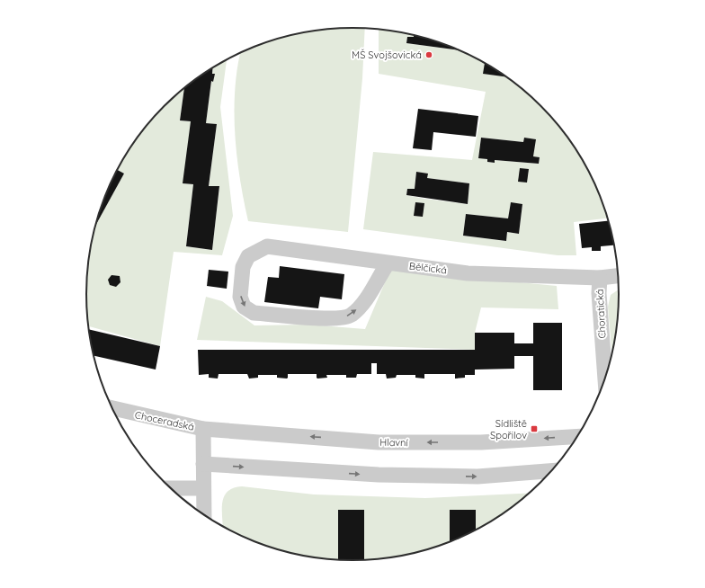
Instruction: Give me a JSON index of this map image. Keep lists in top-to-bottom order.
{
  "streets": {
    "street": [
      "Bělčická",
      "Choratická",
      "Choceradská",
      "Hlavní"
    ]
  },
  "crossings": [
    ["Bělčická", "Choratická"],
    ["Choceradská", "Hlavní"]
  ],
  "places": {
    "other": ["MŠ Svojšovická"],
    "transit": ["Sídliště Spořilov"]
  }
}
